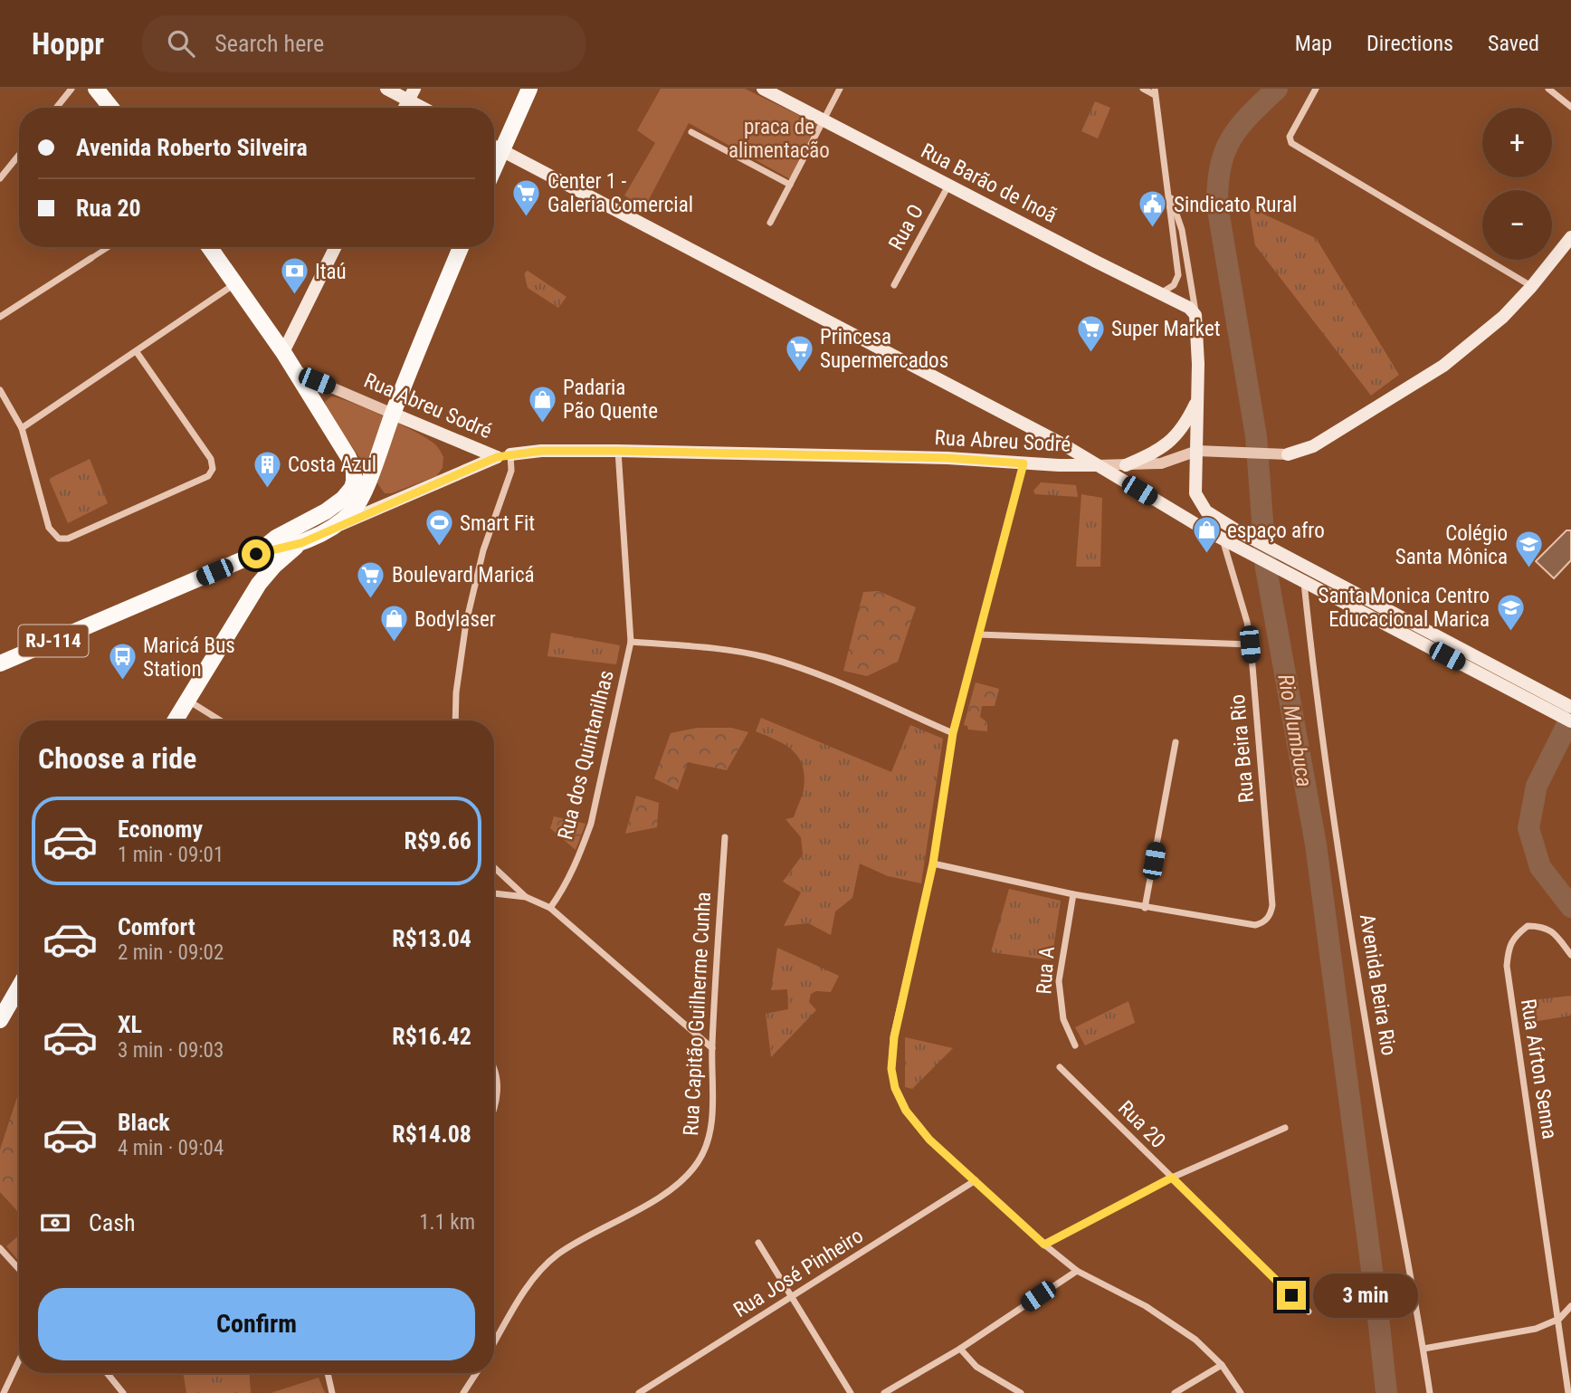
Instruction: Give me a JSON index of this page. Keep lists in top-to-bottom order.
{
  "streets": {
    "main road": ["Rua Barão de Inoã", "Rua Abreu Sodré", "RJ-114"],
    "street": [
      "Rua O",
      "Rua Beira Rio",
      "Rua dos Quintanilhas",
      "Rua A",
      "Avenida Beira Rio",
      "Rua Capitão Guilherme Cunha",
      "Rua Aírton Senna",
      "Rua 20",
      "Rua José Pinheiro"
    ]
  },
  "crossings": [
    ["Rua Barão de Inoã", "Rua O"],
    ["Rua Abreu Sodré", "RJ-114"],
    ["Rua Abreu Sodré", "Rua dos Quintanilhas"]
  ],
  "water": ["Rio Mumbuca"],
  "parks": ["praca de alimentacão"],
  "places": {
    "supermarket": [
      "Center 1 - Galeria Comercial",
      "Super Market",
      "Princesa Supermercados",
      "Boulevard Maricá"
    ],
    "public building": ["Sindicato Rural"],
    "bank": ["Itaú"],
    "shop": ["Padaria Pão Quente", "espaço afro", "Bodylaser"],
    "building": ["Costa Azul"],
    "sports": ["Smart Fit"],
    "school or university": ["Colégio Santa Mônica", "Santa Monica Centro Educacional Marica"],
    "bus stop": ["Maricá Bus Station"]
  },
  "page": {
    "header": "Hoppr",
    "search": "Search here",
    "nav": ["Map", "Directions", "Saved"],
    "map_buttons": ["+", "−"],
    "banner": ["Avenida Roberto Silveira", "Rua 20"],
    "heading": "Choose a ride",
    "list": [
      {
        "name": "Economy",
        "note": "1 min · 09:01",
        "value": "R$9.66"
      },
      {
        "name": "Comfort",
        "note": "2 min · 09:02",
        "value": "R$13.04"
      },
      {
        "name": "XL",
        "note": "3 min · 09:03",
        "value": "R$16.42"
      },
      {
        "name": "Black",
        "note": "4 min · 09:04",
        "value": "R$14.08"
      }
    ],
    "pay": ["Cash", "1.1 km"],
    "bubble": "3 min",
    "buttons": "Confirm"
  }
}
